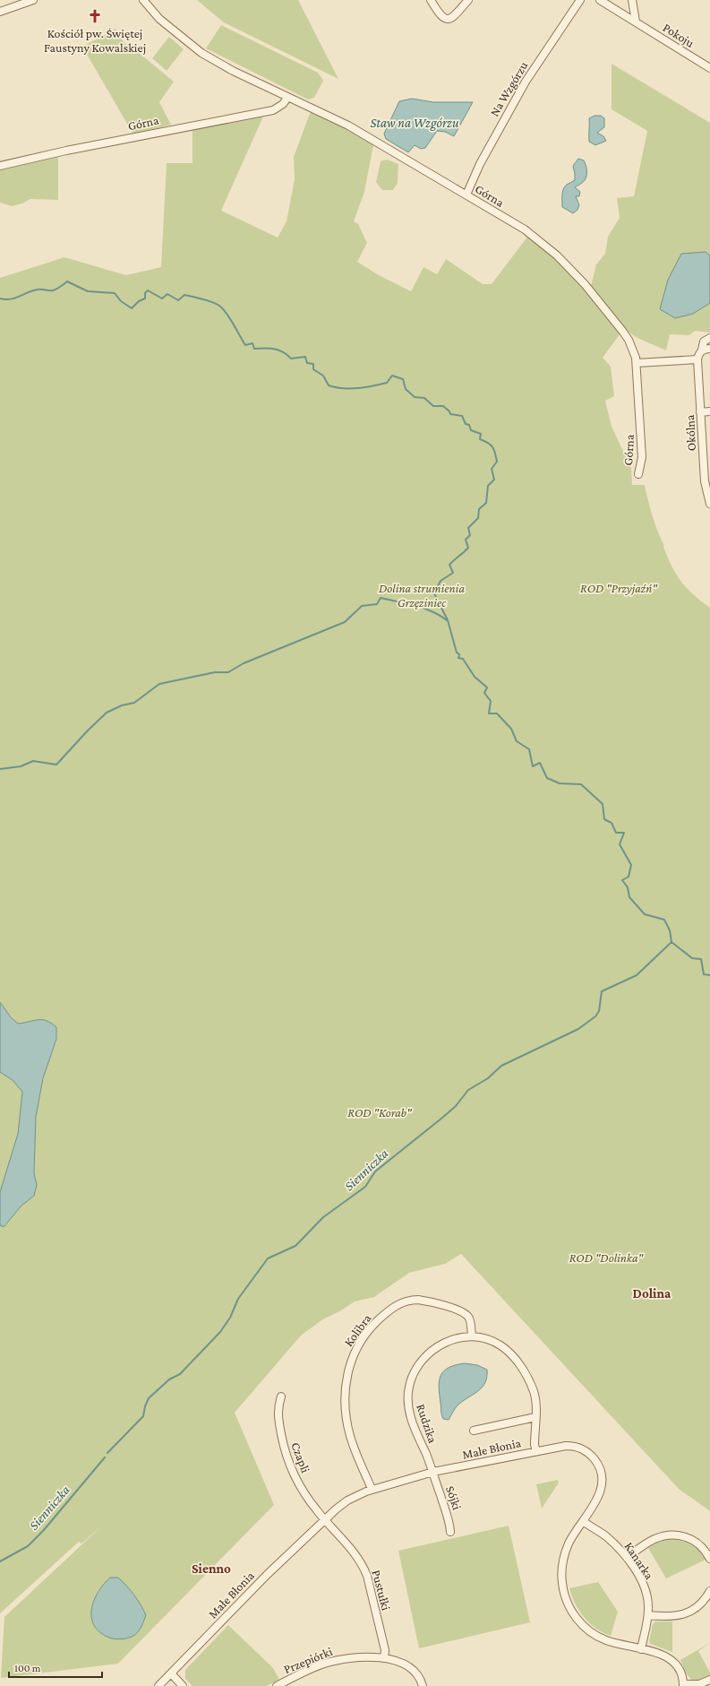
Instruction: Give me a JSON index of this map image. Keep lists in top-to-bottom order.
{
  "streets": {
    "street": [
      "Pokoju",
      "Na Wzgórzu",
      "Górna",
      "Okólna",
      "Kolibra",
      "Rudzika",
      "Małe Błonia",
      "Czapli",
      "Sójki",
      "Kanarka",
      "Pustułki",
      "Przepiórki"
    ]
  },
  "crossings": [
    ["Na Wzgórzu", "Górna"],
    ["Kolibra", "Rudzika"],
    ["Kolibra", "Małe Błonia"],
    ["Rudzika", "Małe Błonia"],
    ["Rudzika", "Sójki"],
    ["Małe Błonia", "Czapli"],
    ["Małe Błonia", "Sójki"],
    ["Małe Błonia", "Kanarka"],
    ["Małe Błonia", "Pustułki"],
    ["Czapli", "Pustułki"],
    ["Pustułki", "Przepiórki"]
  ],
  "districts": ["Dolina", "Sienno"],
  "water": ["Staw na Wzgórzu", "Sienniczka"],
  "parks": [
    "Dolina strumienia Grzęziniec",
    "ROD \"Przyjaźń\"",
    "ROD \"Korab\"",
    "ROD \"Dolinka\""
  ],
  "places": {
    "church": ["Kościół pw. Świętej Faustyny Kowalskiej"]
  },
  "scale_bar": "100 m"
}
